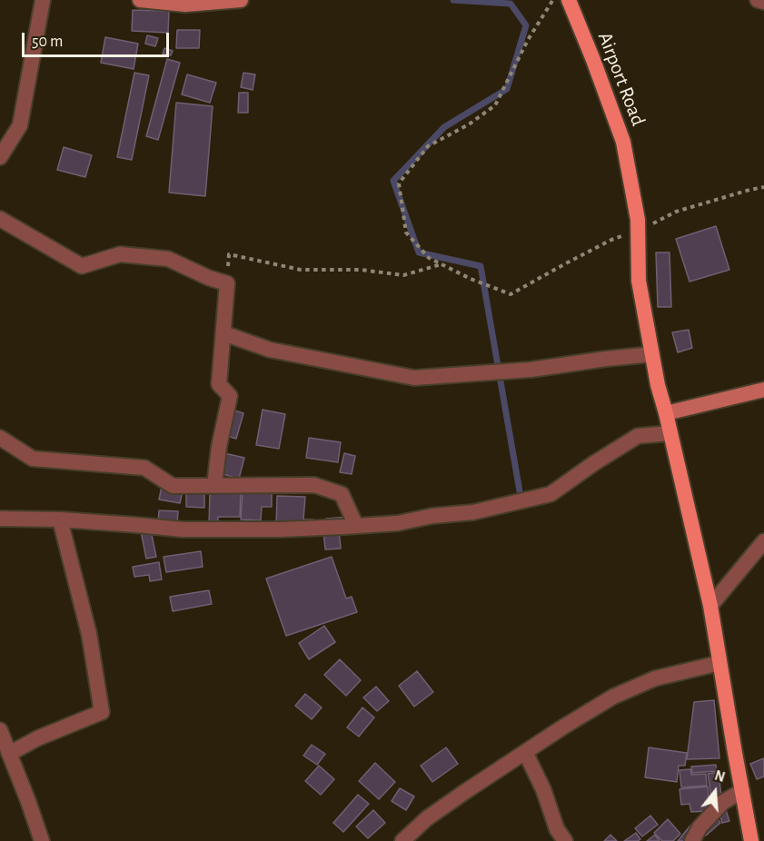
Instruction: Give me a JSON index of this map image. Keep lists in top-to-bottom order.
{
  "streets": {
    "main road": ["Airport Road"]
  },
  "scale_bar": "50 m",
  "north": "top"
}
